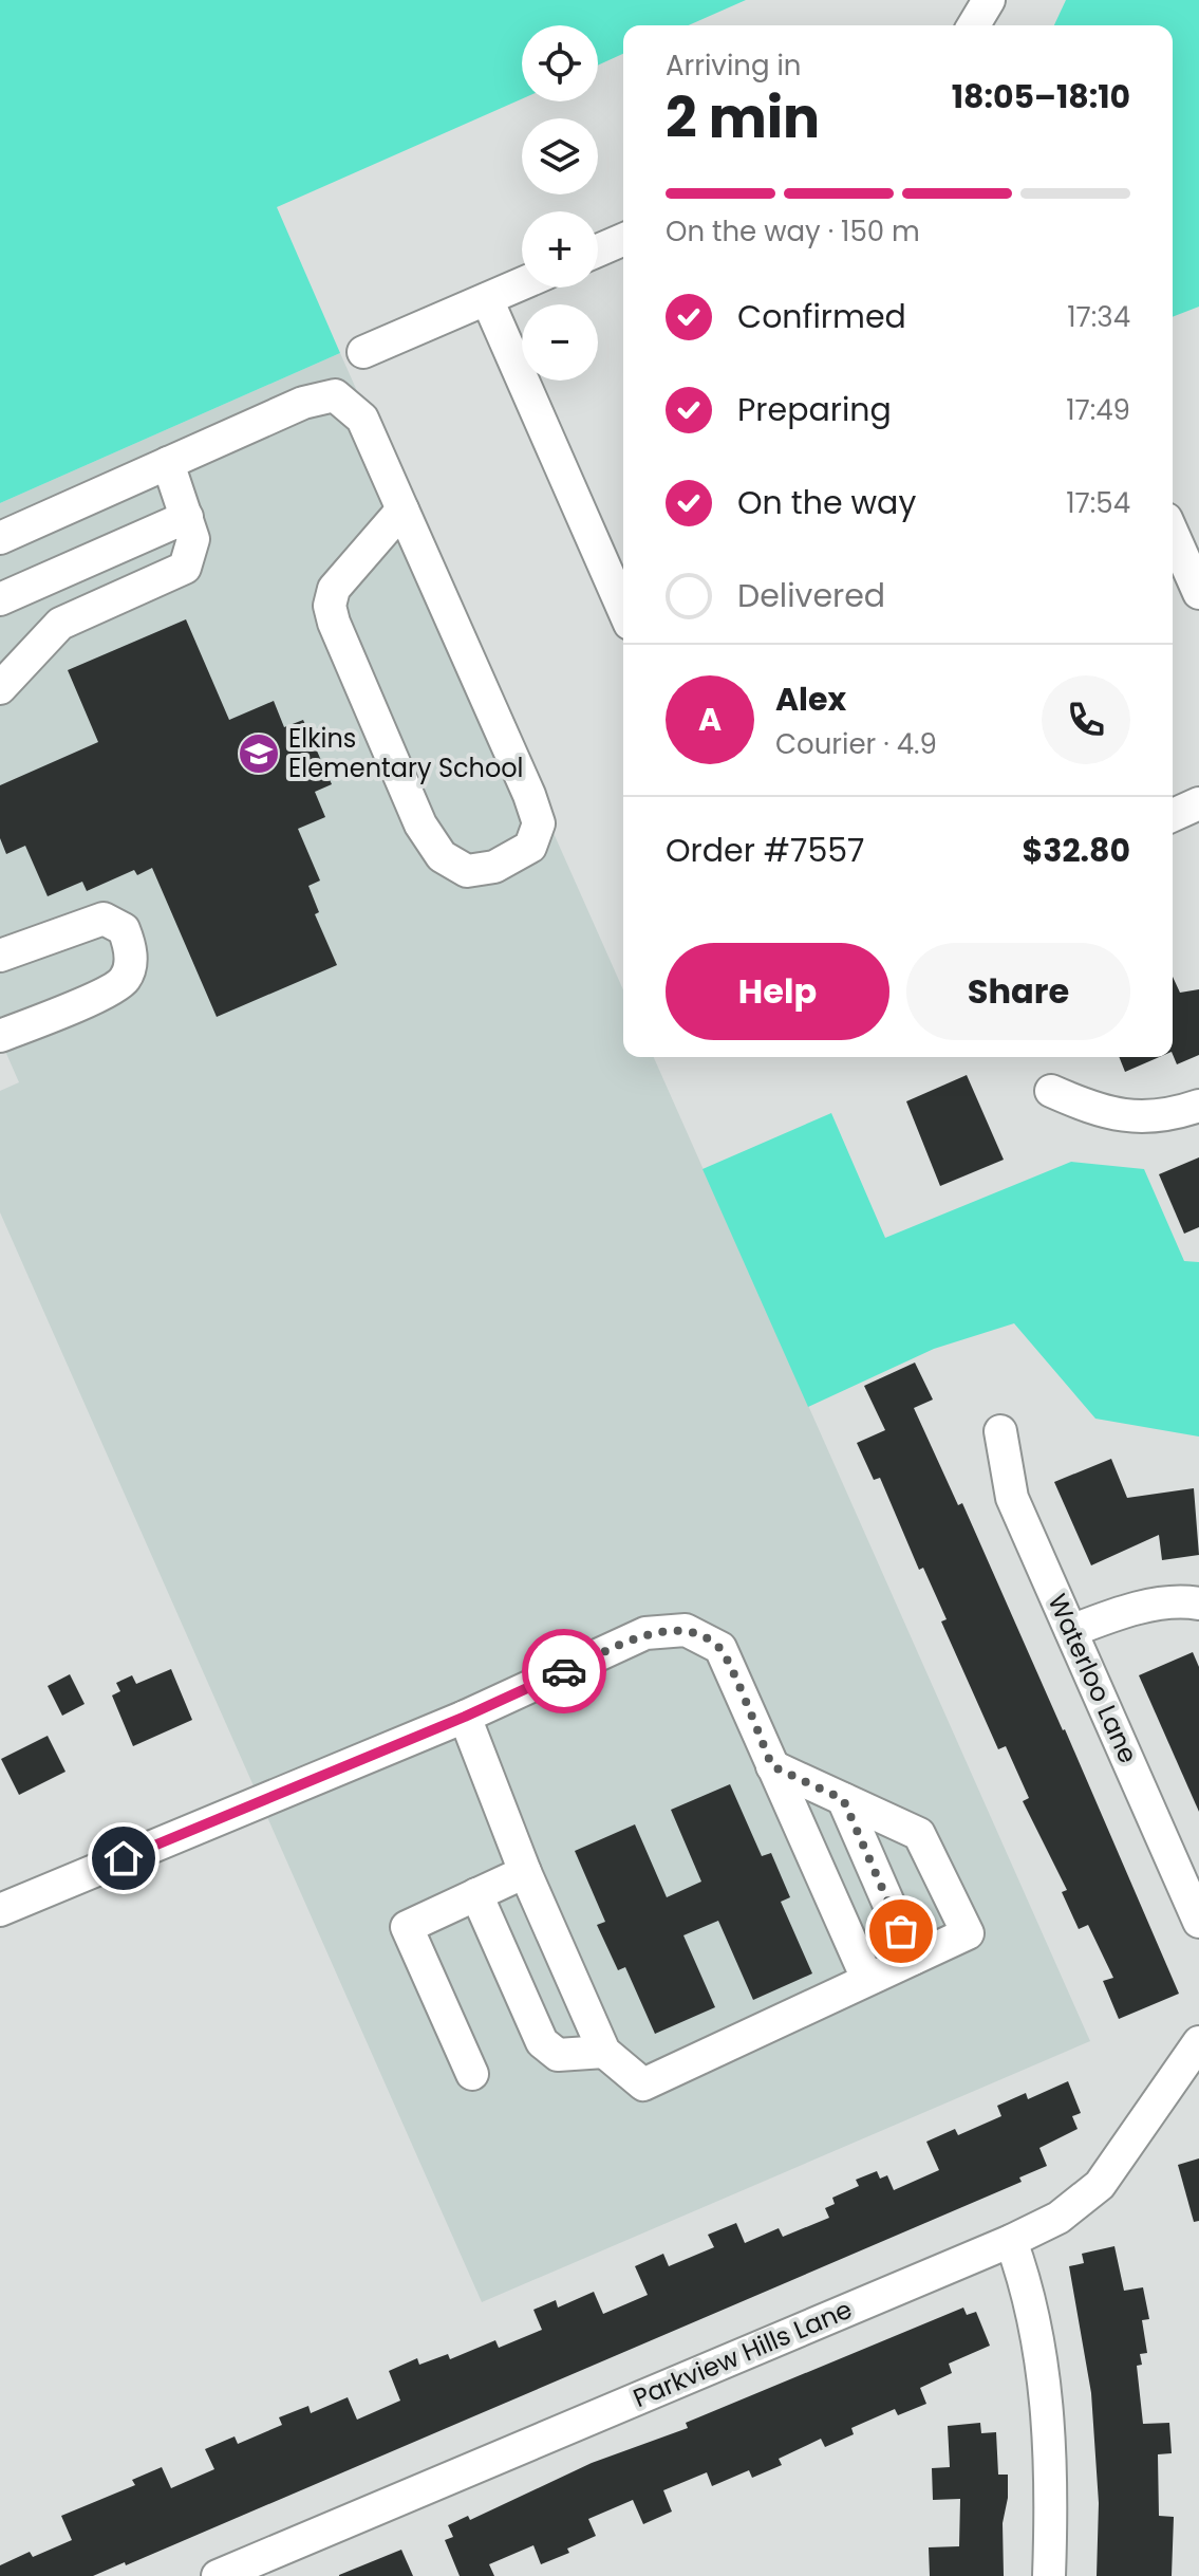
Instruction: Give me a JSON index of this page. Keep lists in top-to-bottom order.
{
  "streets": {
    "street": ["Waterloo Lane", "Parkview Hills Lane"]
  },
  "places": {
    "school or university": ["Elkins Elementary School"]
  },
  "page": {
    "map_buttons": ["+", "−"],
    "heading": ["2 min", "Arriving in", "18:05–18:10"],
    "panel": [
      "Alex",
      "Courier · 4.9",
      "Order #7557",
      "$32.80"
    ],
    "bar": "On the way · 150 m",
    "list": [
      ["Confirmed", "17:34"],
      ["Preparing", "17:49"],
      ["On the way", "17:54"],
      "Delivered"
    ],
    "round": "A",
    "buttons": ["Help", "Share"]
  }
}
